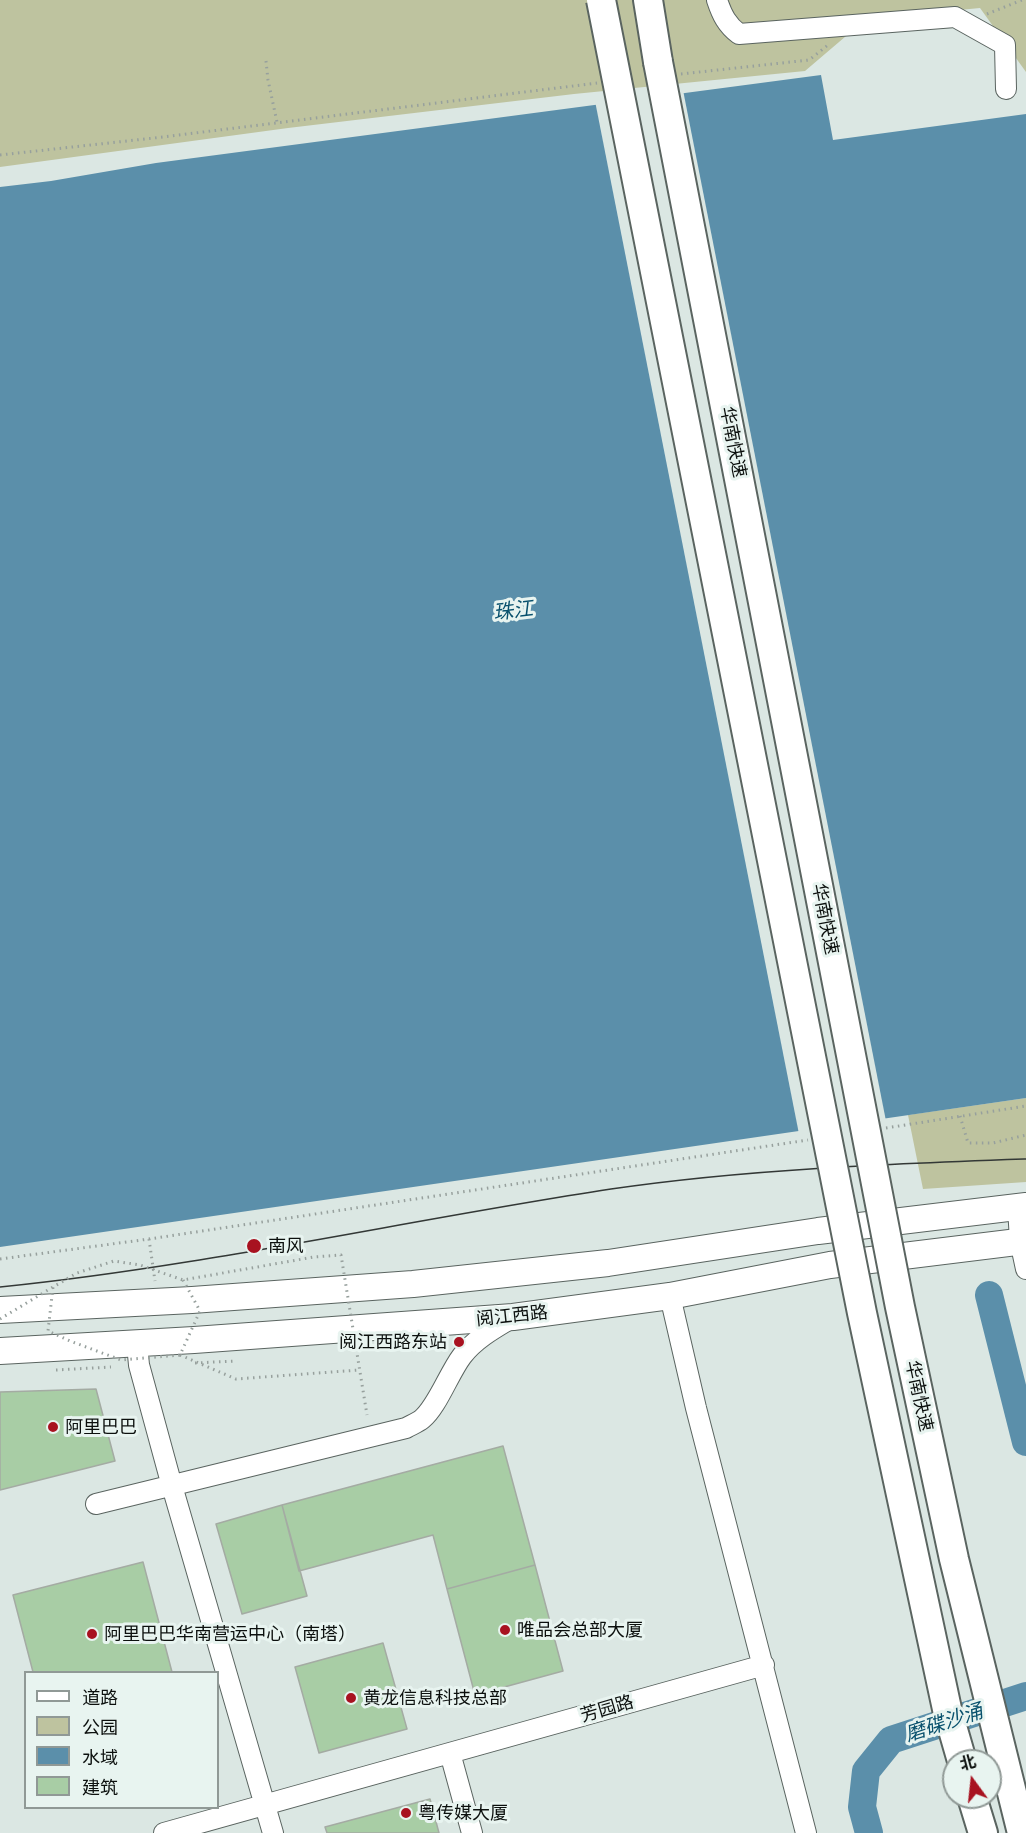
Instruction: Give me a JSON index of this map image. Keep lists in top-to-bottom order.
{
  "streets": {
    "highway": ["华南快速"],
    "main road": ["阅江西路"],
    "street": ["芳园路"]
  },
  "water": ["珠江", "磨碟沙涌"],
  "places": [
    "南风",
    "阅江西路东站",
    "阿里巴巴",
    "唯品会总部大厦",
    "阿里巴巴华南营运中心（南塔）",
    "黄龙信息科技总部",
    "粤传媒大厦"
  ],
  "legend": [
    "道路",
    "公园",
    "水域",
    "建筑"
  ],
  "north": "top"
}
